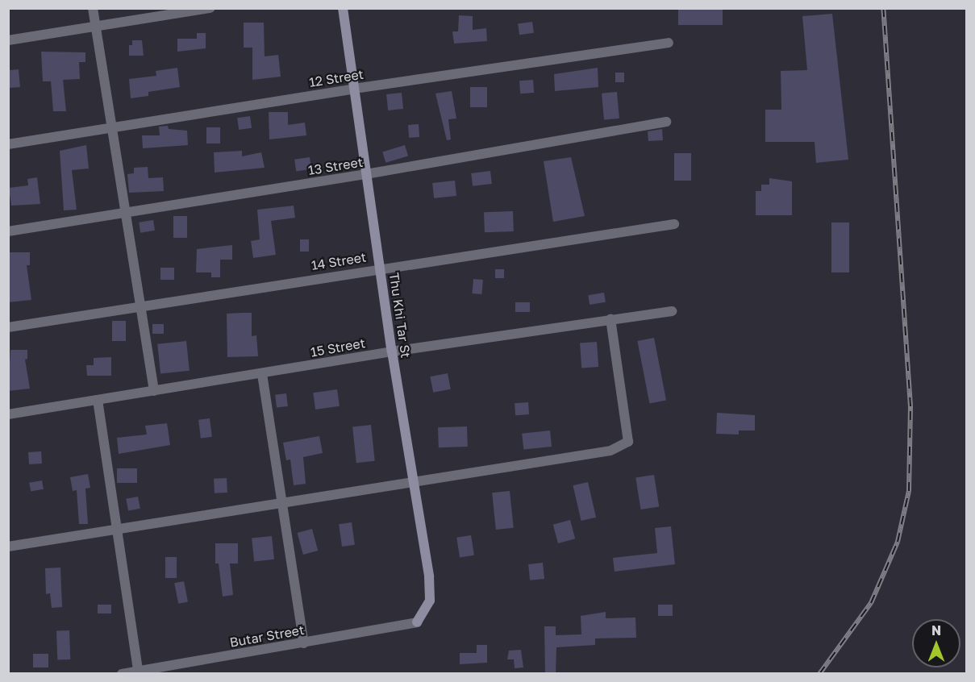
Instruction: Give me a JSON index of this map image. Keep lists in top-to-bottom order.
{
  "streets": {
    "street": [
      "12 Street",
      "13 Street",
      "14 Street",
      "Thu Khi Tar St",
      "15 Street",
      "Butar Street"
    ]
  },
  "crossings": [
    ["12 Street", "Thu Khi Tar St"],
    ["13 Street", "Thu Khi Tar St"],
    ["14 Street", "Thu Khi Tar St"],
    ["Thu Khi Tar St", "15 Street"],
    ["Thu Khi Tar St", "Butar Street"]
  ],
  "north": "top"
}
